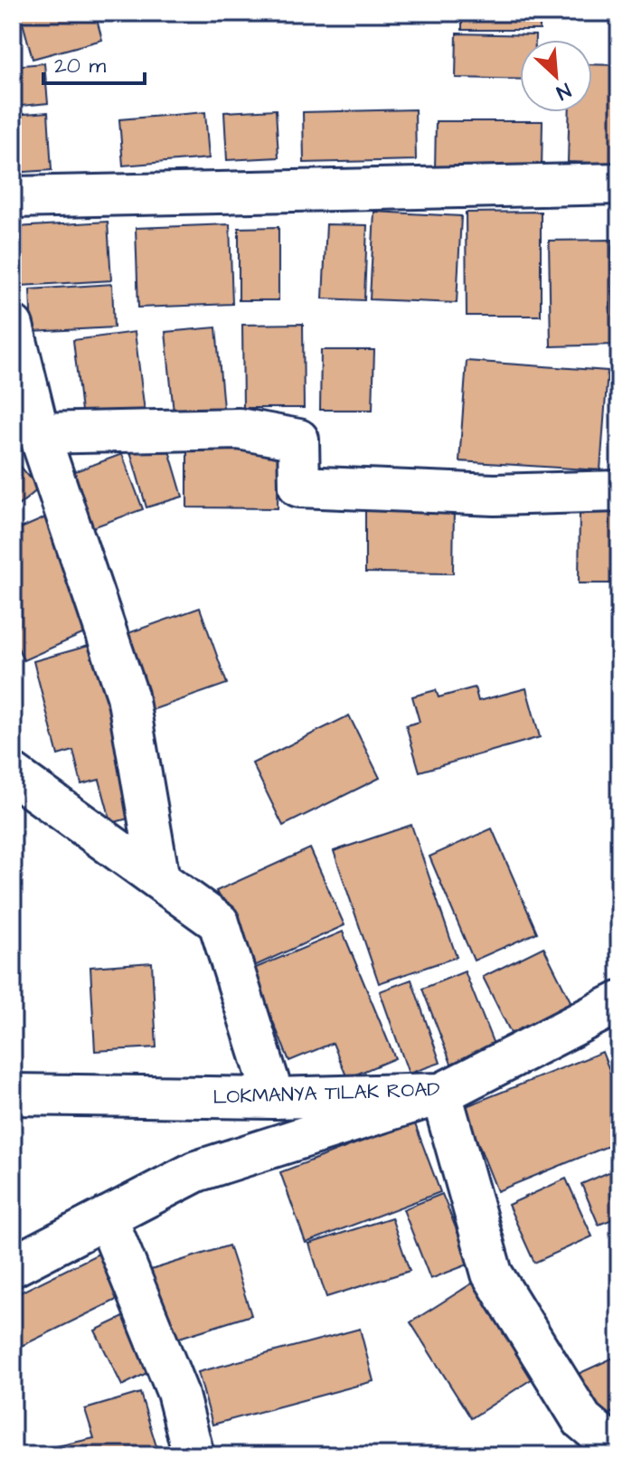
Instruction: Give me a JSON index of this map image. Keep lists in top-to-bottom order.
{
  "streets": {
    "street": ["LOKMANYA TILAK ROAD"]
  },
  "scale_bar": "20 m",
  "north": "bottom right"
}
